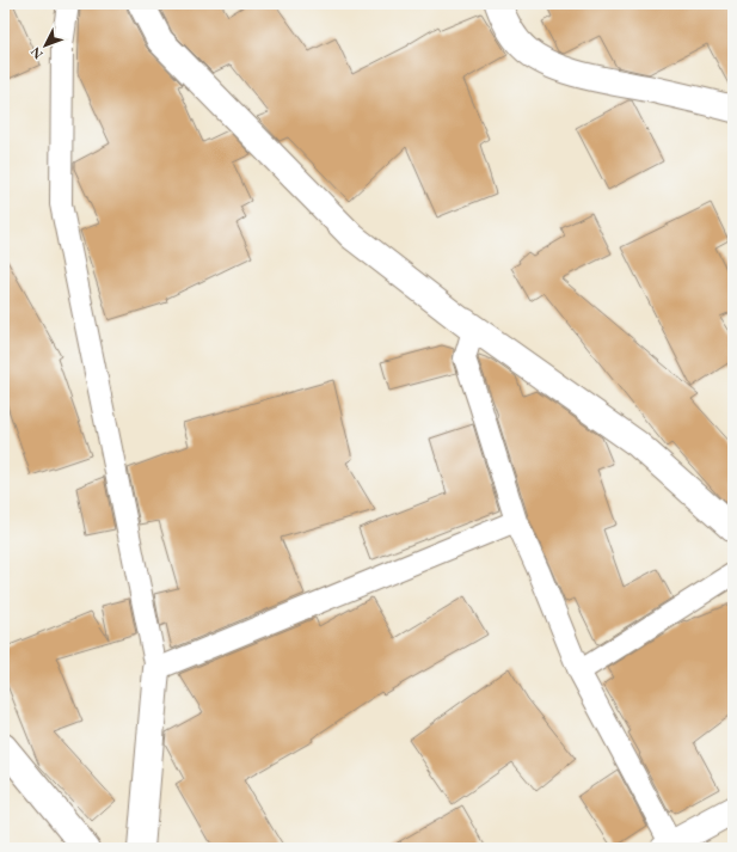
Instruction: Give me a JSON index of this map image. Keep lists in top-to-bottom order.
{
  "north": "bottom left"
}
